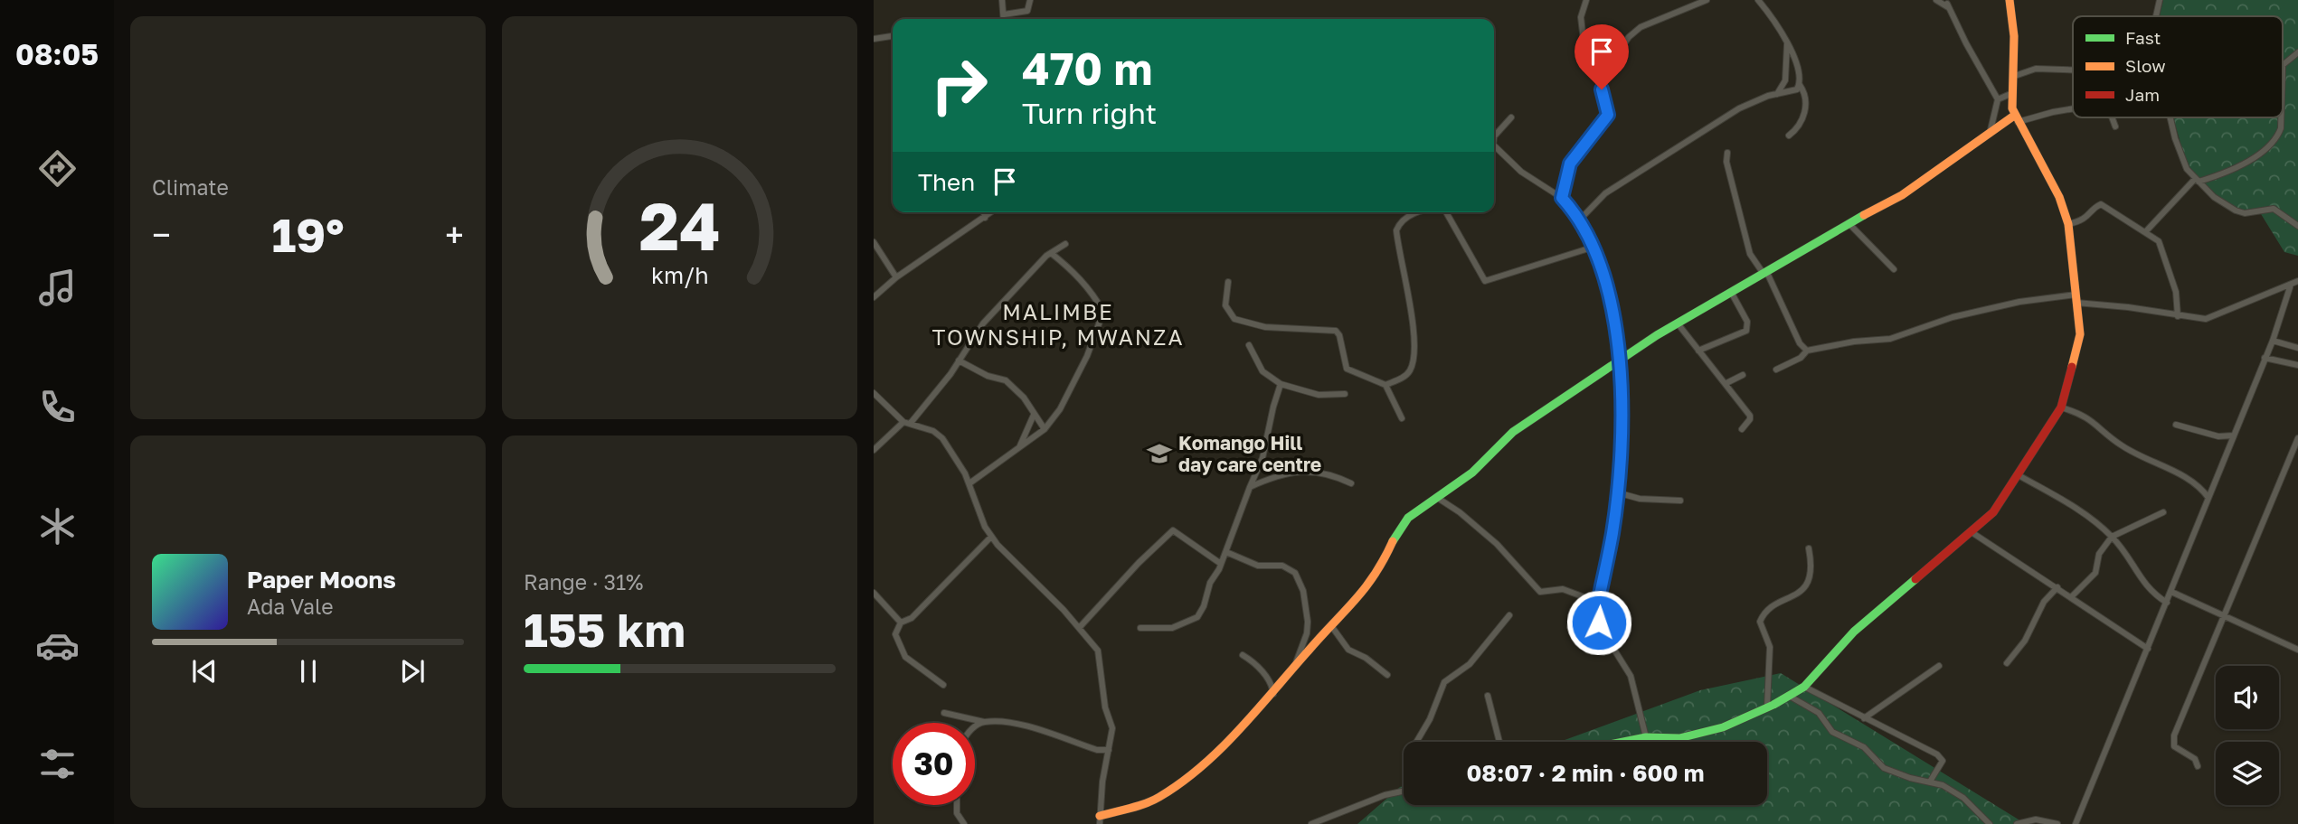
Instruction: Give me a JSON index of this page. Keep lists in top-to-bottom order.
{
  "districts": ["MALIMBE TOWNSHIP, MWANZA"],
  "places": {
    "school or university": ["Komango Hill day care centre"]
  },
  "legend": ["Fast", "Slow", "Jam"],
  "page": {
    "tabs": "08:05",
    "tile": [
      "Climate",
      ["Range · 31%", "155 km"]
    ],
    "turn": ["470 m", "Turn right"],
    "then": "Then",
    "heat": ["−", "19°", "+"],
    "song": ["Paper Moons", "Ada Vale"],
    "limit": "30",
    "trip": "08:07 · 2 min · 600 m",
    "gauge": ["24", "km/h"]
  }
}
